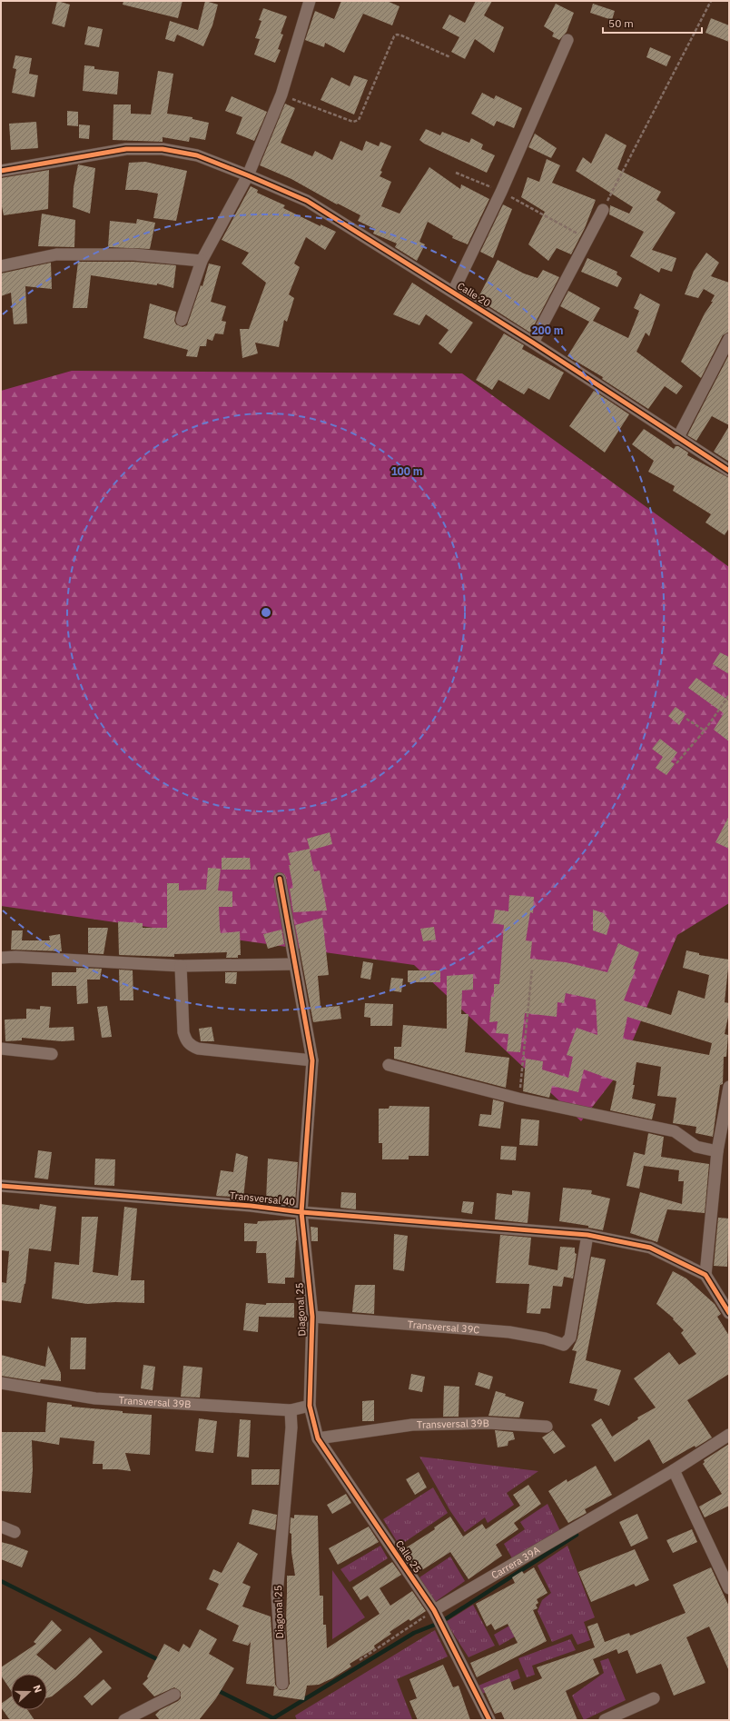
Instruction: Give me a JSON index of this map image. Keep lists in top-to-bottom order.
{
  "streets": {
    "street": [
      "Calle 20",
      "Transversal 40",
      "Diagonal 25",
      "Transversal 39C",
      "Transversal 39B",
      "Calle 25",
      "Carrera 39A"
    ]
  },
  "crossings": [
    ["Transversal 40", "Diagonal 25"],
    ["Transversal 40", "Transversal 39C"],
    ["Diagonal 25", "Transversal 39C"],
    ["Diagonal 25", "Transversal 39B"],
    ["Diagonal 25", "Calle 25"],
    ["Transversal 39B", "Calle 25"],
    ["Calle 25", "Carrera 39A"]
  ],
  "scale_bar": "50 m",
  "north": "right",
  "rings": ["200 m", "100 m"]
}
